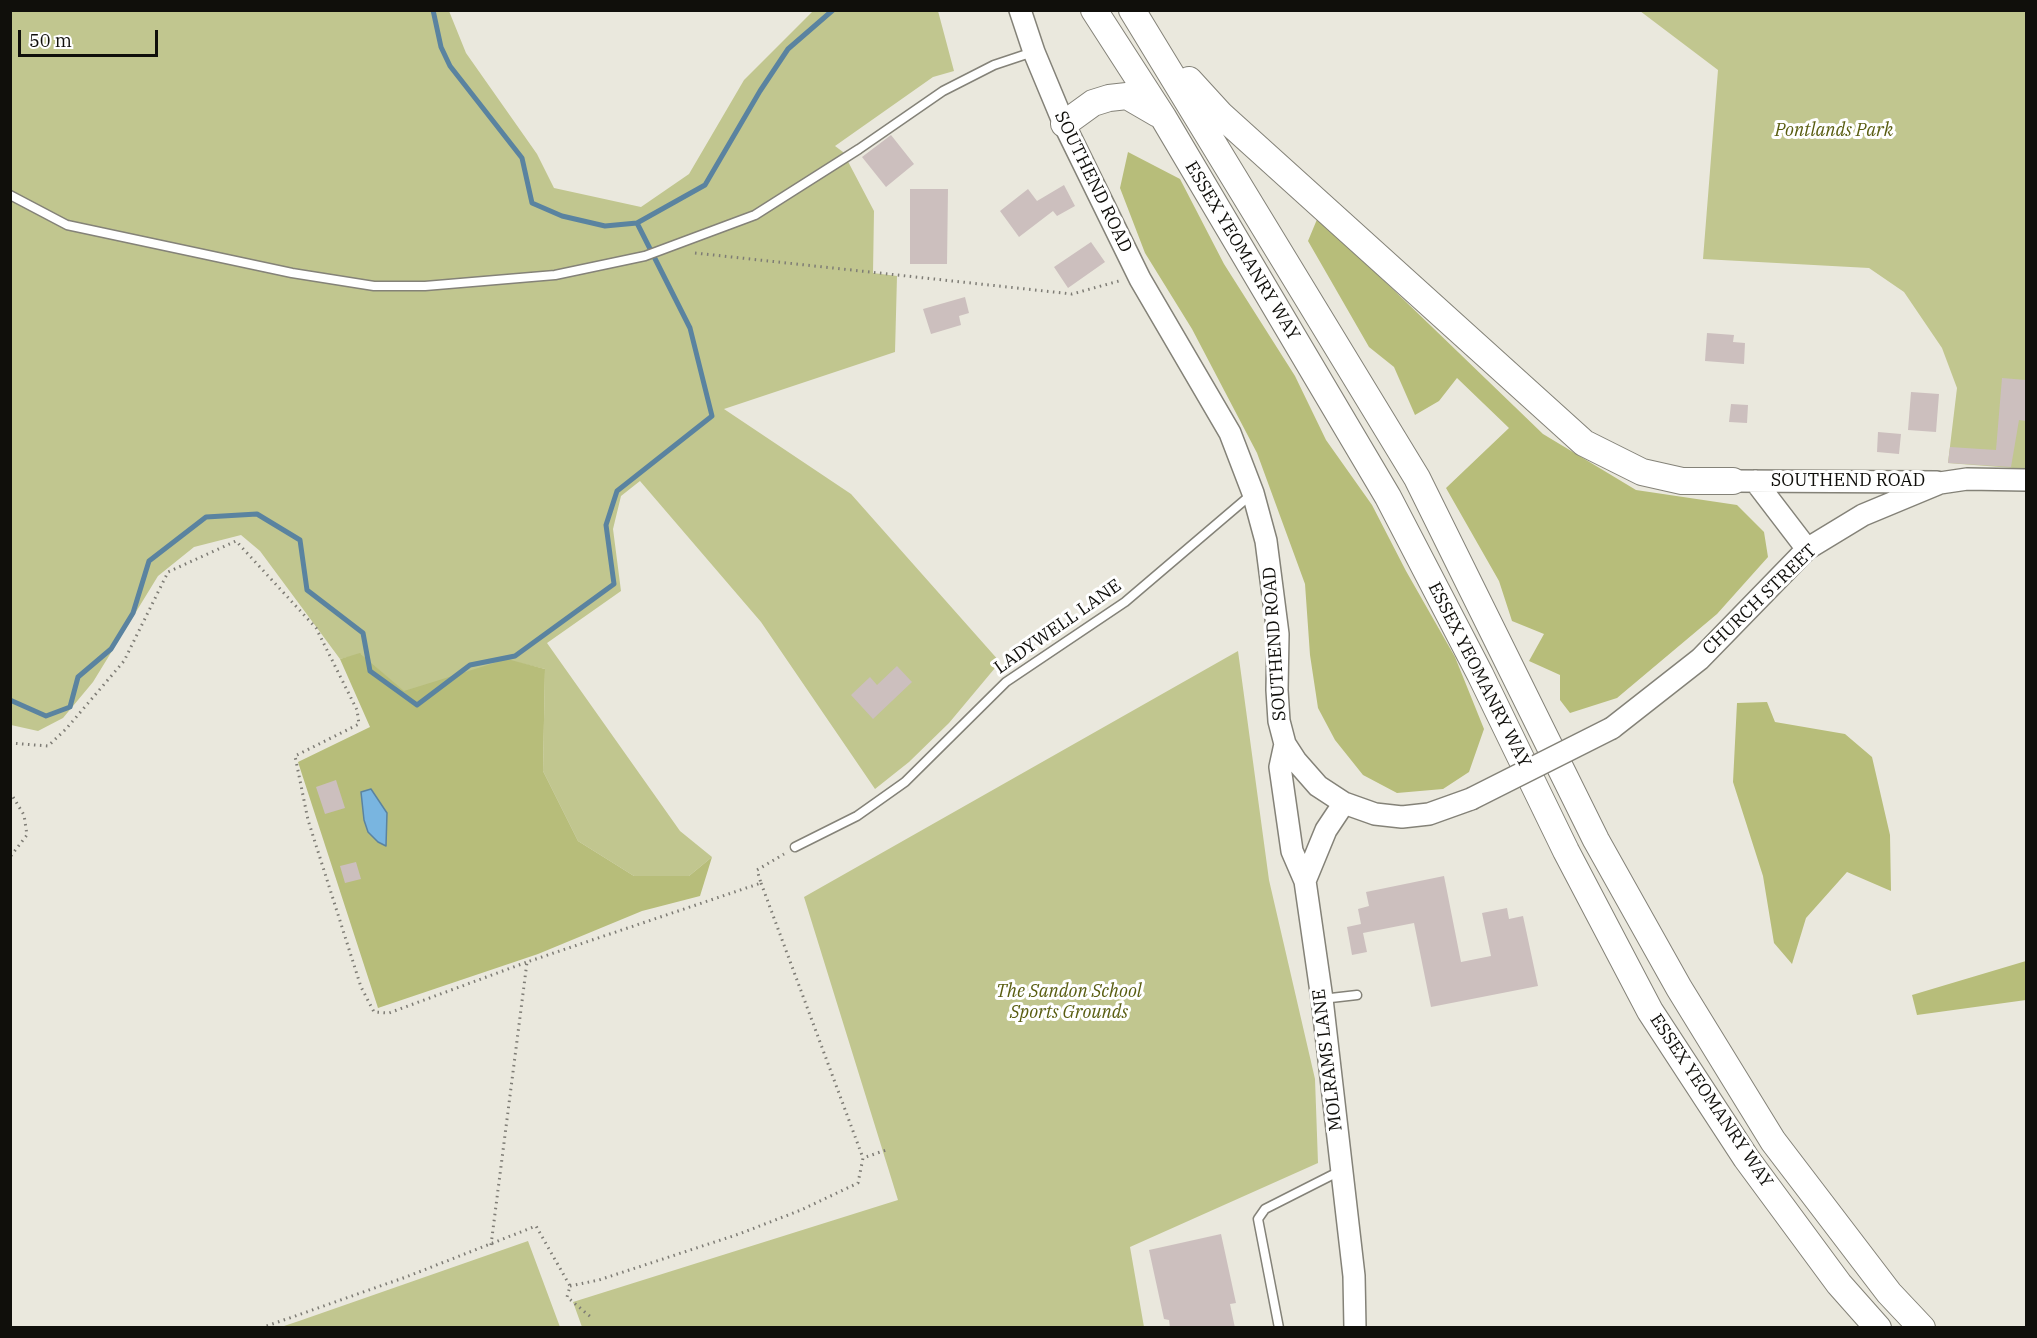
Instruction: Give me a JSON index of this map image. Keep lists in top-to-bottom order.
{
  "streets": {
    "main road": ["ESSEX YEOMANRY WAY"],
    "street": ["SOUTHEND ROAD", "CHURCH STREET", "MOLRAMS LANE"],
    "lane": ["LADYWELL LANE"]
  },
  "crossings": [
    ["SOUTHEND ROAD", "CHURCH STREET"],
    ["SOUTHEND ROAD", "LADYWELL LANE"],
    ["SOUTHEND ROAD", "MOLRAMS LANE"]
  ],
  "parks": ["Pontlands Park", "The Sandon School Sports Grounds"],
  "scale_bar": "50 m"
}
